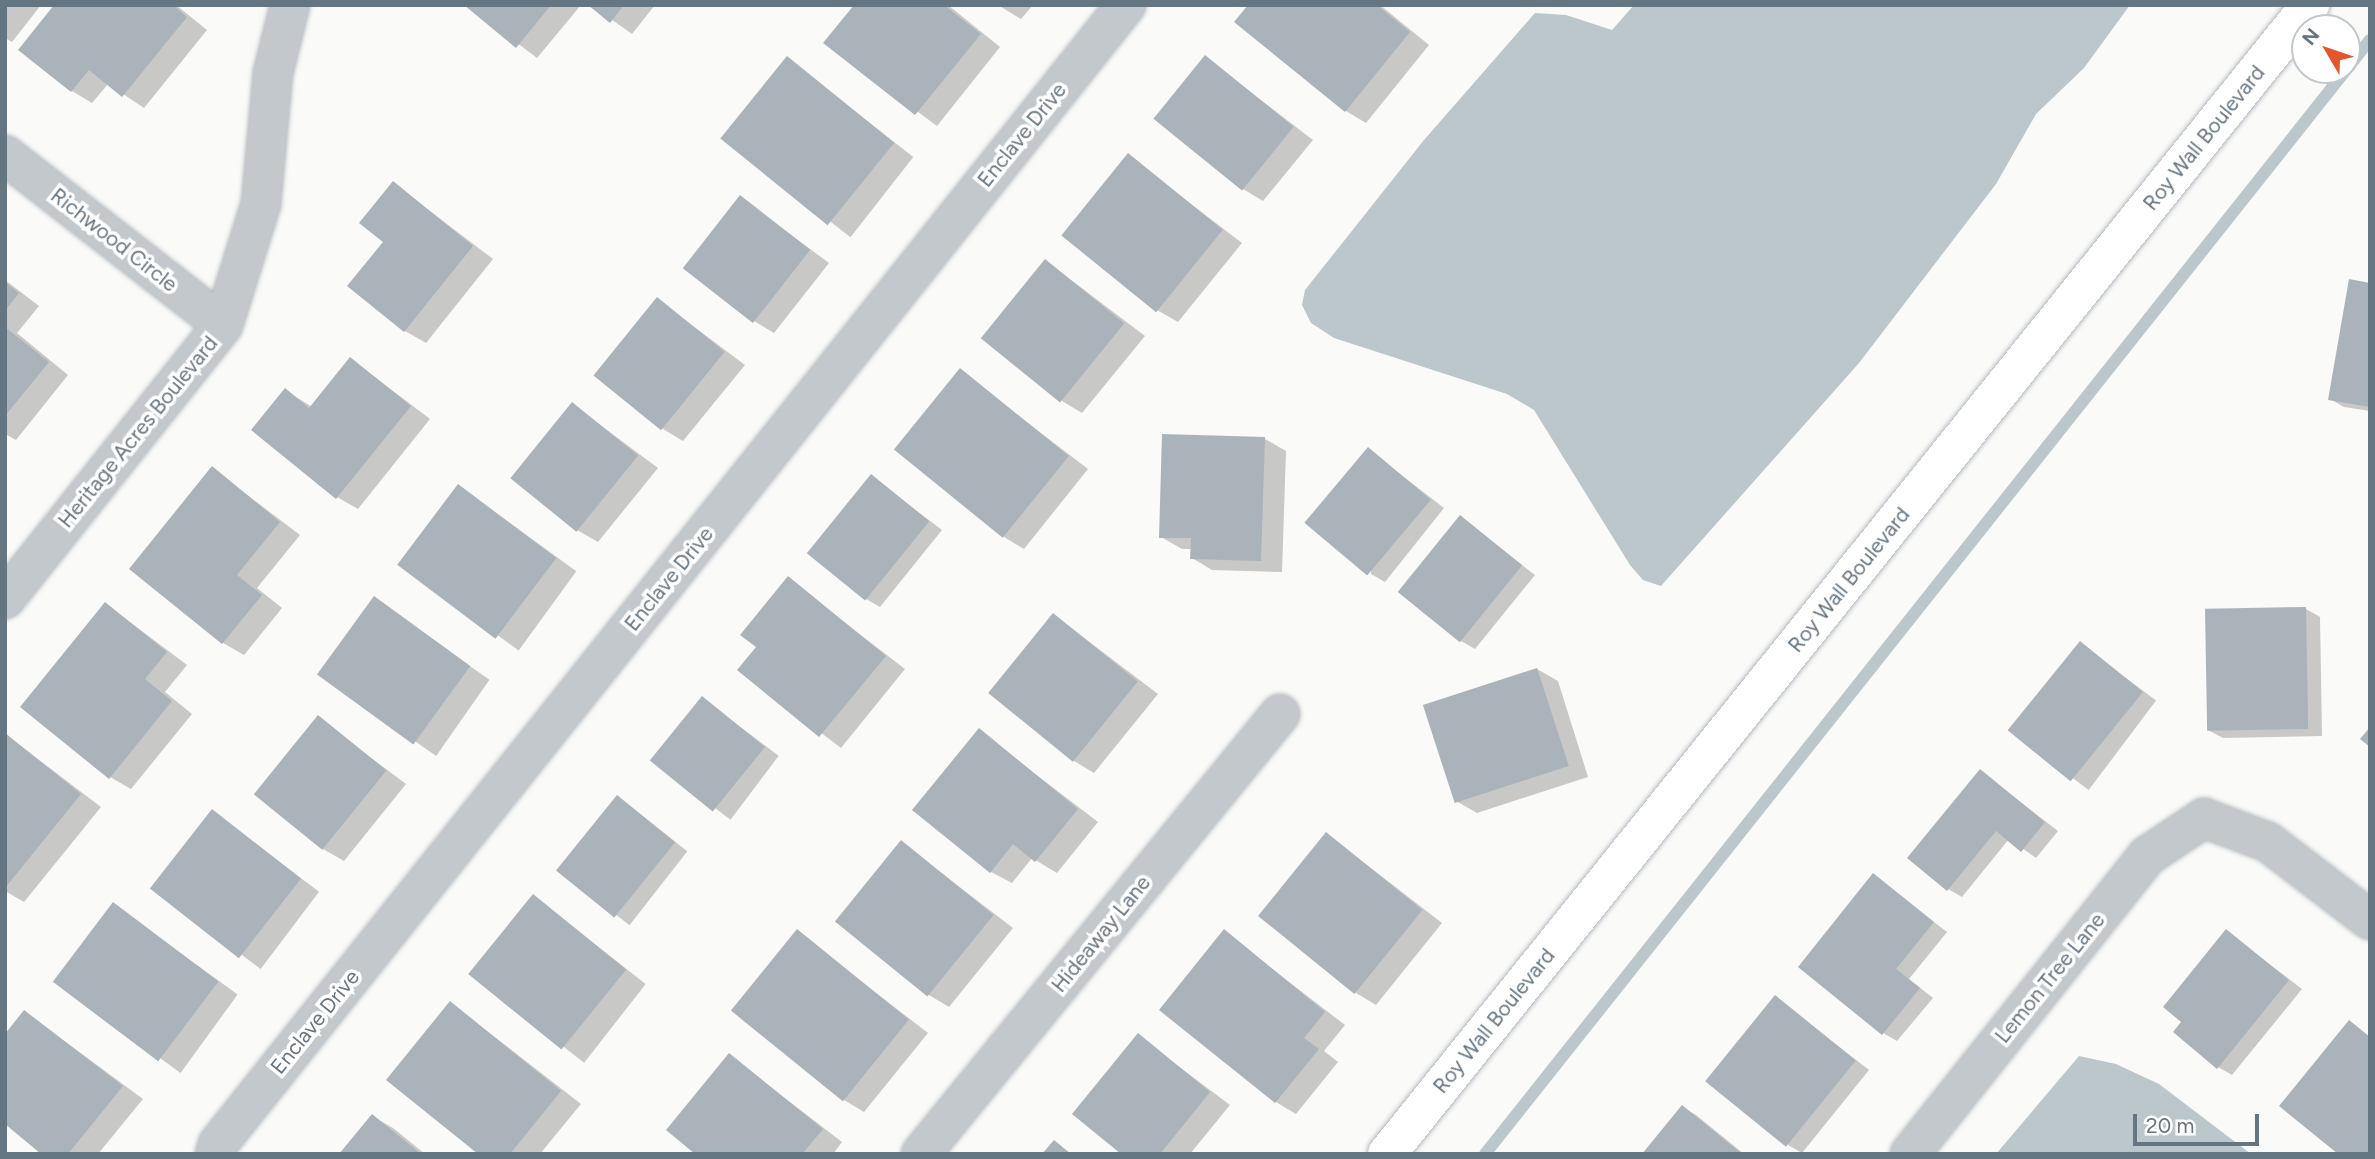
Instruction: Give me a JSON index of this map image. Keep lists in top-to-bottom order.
{
  "streets": {
    "street": [
      "Enclave Drive",
      "Roy Wall Boulevard",
      "Richwood Circle",
      "Heritage Acres Boulevard",
      "Hideaway Lane",
      "Lemon Tree Lane"
    ]
  },
  "crossings": [
    ["Richwood Circle", "Heritage Acres Boulevard"]
  ],
  "scale_bar": "20 m",
  "north": "top left"
}
